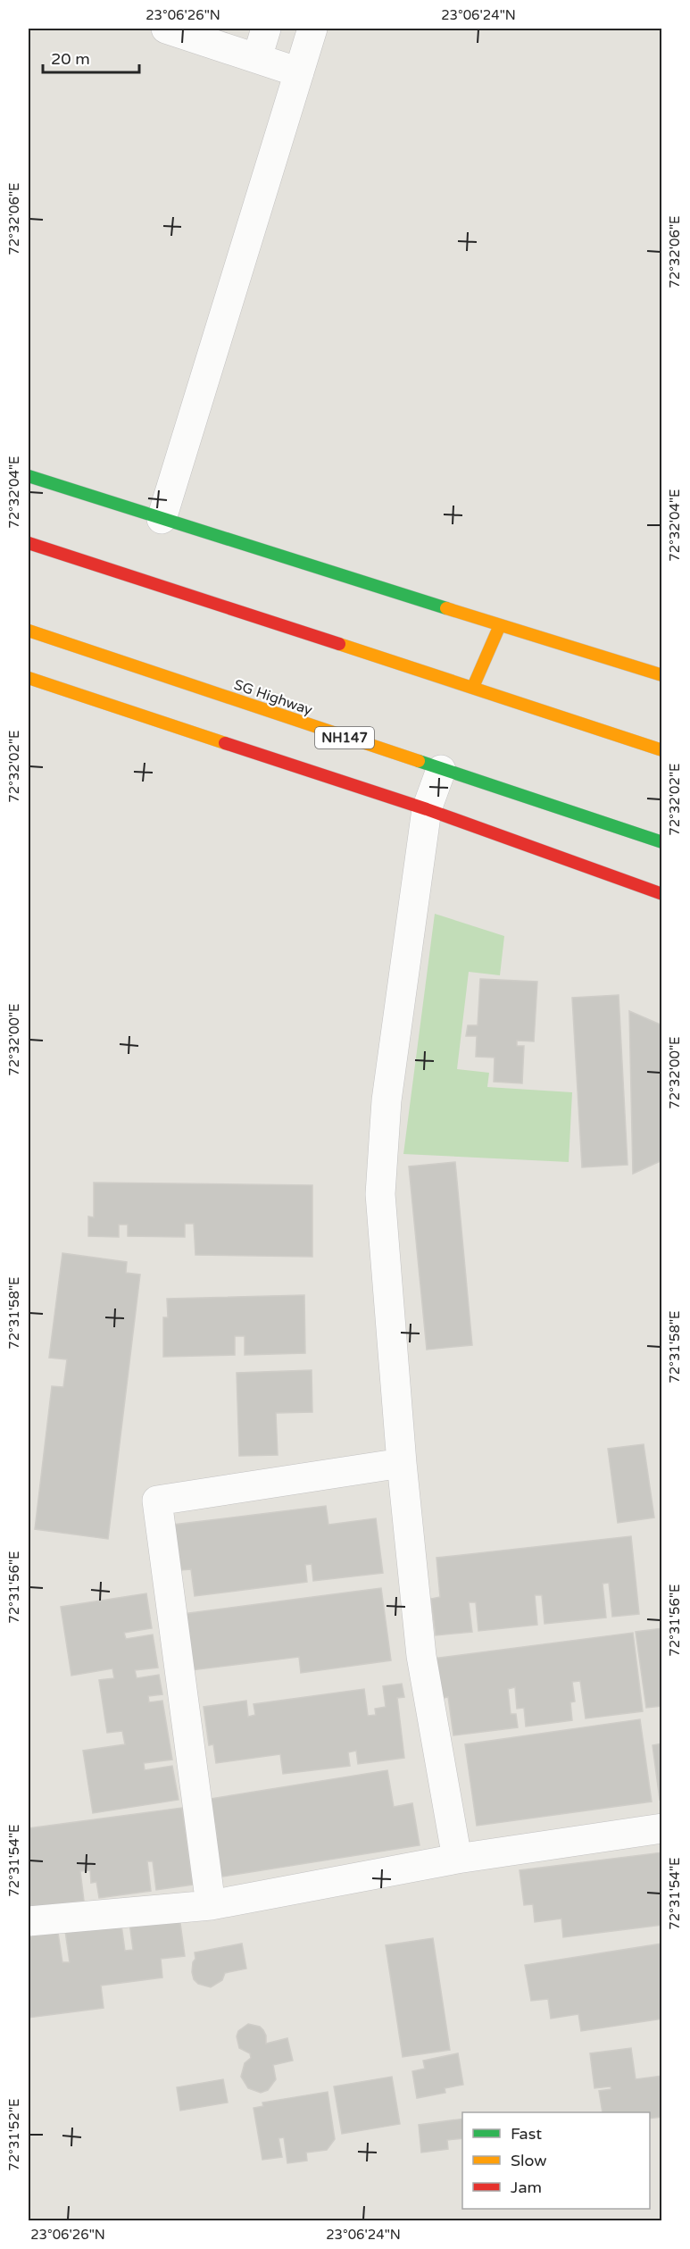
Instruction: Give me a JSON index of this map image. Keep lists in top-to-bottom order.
{
  "streets": {
    "main road": ["SG Highway", "NH147"]
  },
  "legend": ["Fast", "Slow", "Jam"],
  "scale_bar": "20 m",
  "coordinates": [
    "23°06'26\"N",
    "23°06'24\"N",
    "72°32'06\"E",
    "72°32'04\"E",
    "72°32'02\"E",
    "72°32'00\"E",
    "72°31'58\"E",
    "72°31'56\"E",
    "72°31'54\"E",
    "72°31'52\"E"
  ]
}
